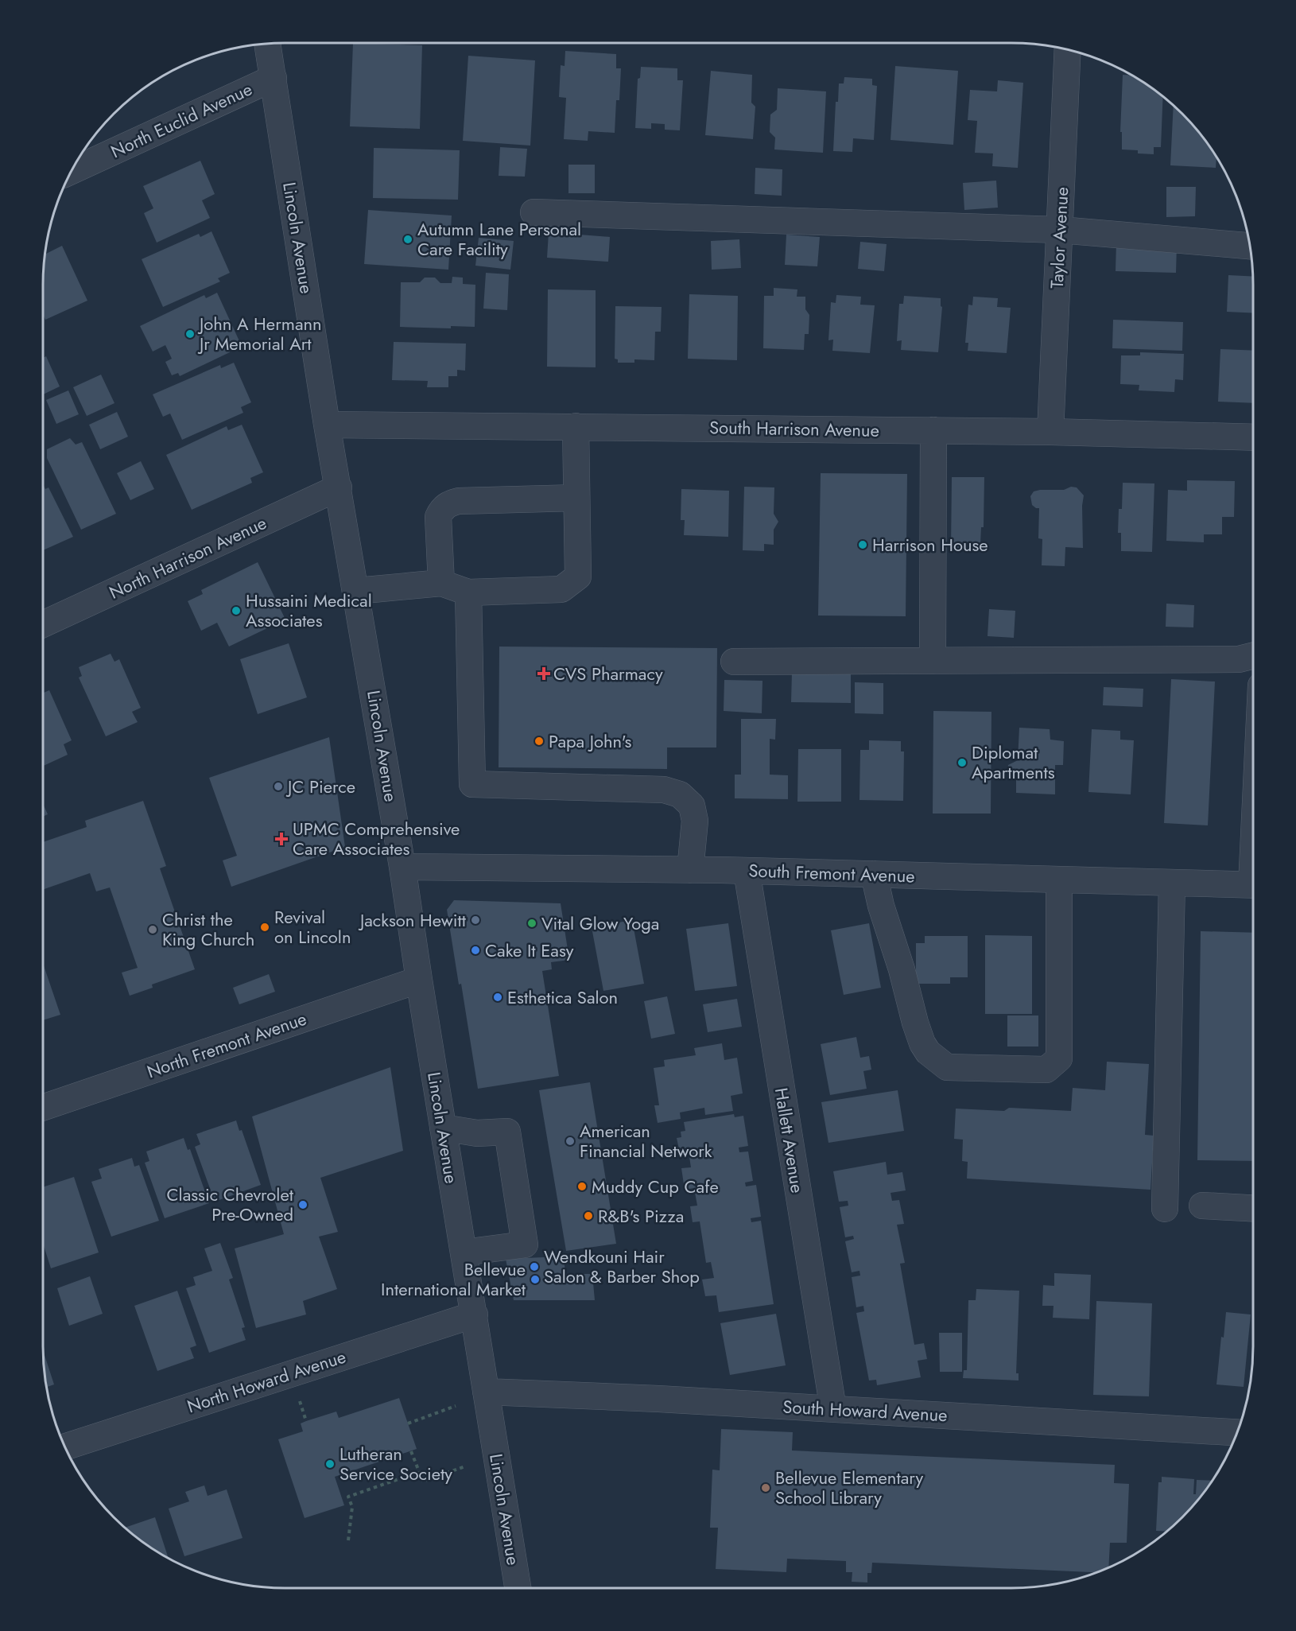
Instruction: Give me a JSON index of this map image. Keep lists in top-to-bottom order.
{
  "streets": {
    "street": [
      "North Euclid Avenue",
      "Lincoln Avenue",
      "Taylor Avenue",
      "South Harrison Avenue",
      "North Harrison Avenue",
      "South Fremont Avenue",
      "North Fremont Avenue",
      "Hallett Avenue",
      "North Howard Avenue",
      "South Howard Avenue"
    ]
  },
  "crossings": [
    ["North Euclid Avenue", "Lincoln Avenue"],
    ["Lincoln Avenue", "South Harrison Avenue"],
    ["Lincoln Avenue", "North Harrison Avenue"],
    ["Lincoln Avenue", "South Fremont Avenue"],
    ["Lincoln Avenue", "North Fremont Avenue"],
    ["Lincoln Avenue", "North Howard Avenue"],
    ["Lincoln Avenue", "South Howard Avenue"],
    ["Taylor Avenue", "South Harrison Avenue"],
    ["South Fremont Avenue", "Hallett Avenue"],
    ["Hallett Avenue", "South Howard Avenue"]
  ],
  "places": {
    "other": [
      "Autumn Lane Personal Care Facility",
      "John A Hermann Jr Memorial Art",
      "Harrison House",
      "Hussaini Medical Associates",
      "Papa John's",
      "Diplomat Apartments",
      "JC Pierce",
      "Jackson Hewitt",
      "Vital Glow Yoga",
      "Revival on Lincoln",
      "Christ the King Church",
      "Cake It Easy",
      "Esthetica Salon",
      "American Financial Network",
      "Muddy Cup Cafe",
      "Classic Chevrolet Pre-Owned",
      "R&B's Pizza",
      "Wendkouni Hair Salon & Barber Shop",
      "Bellevue International Market",
      "Lutheran Service Society",
      "Bellevue Elementary School Library"
    ],
    "health": ["CVS Pharmacy", "UPMC Comprehensive Care Associates"]
  }
}
